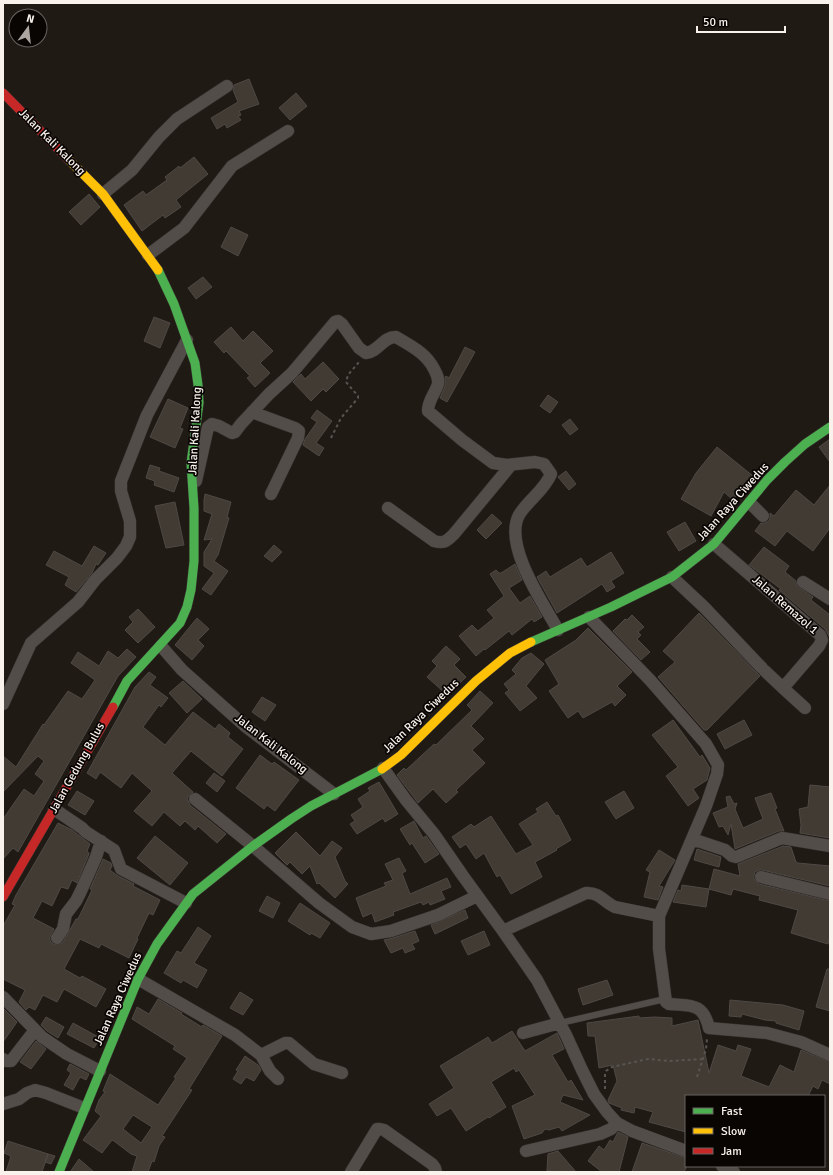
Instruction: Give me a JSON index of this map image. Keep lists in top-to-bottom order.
{
  "streets": {
    "street": [
      "Jalan Kali Kalong",
      "Jalan Raya Ciwedus",
      "Jalan Remazol 1",
      "Jalan Gedung Bulus"
    ]
  },
  "crossings": [
    ["Jalan Kali Kalong", "Jalan Raya Ciwedus"],
    ["Jalan Kali Kalong", "Jalan Gedung Bulus"],
    ["Jalan Raya Ciwedus", "Jalan Remazol 1"]
  ],
  "legend": ["Fast", "Slow", "Jam"],
  "scale_bar": "50 m",
  "north": "top"
}
